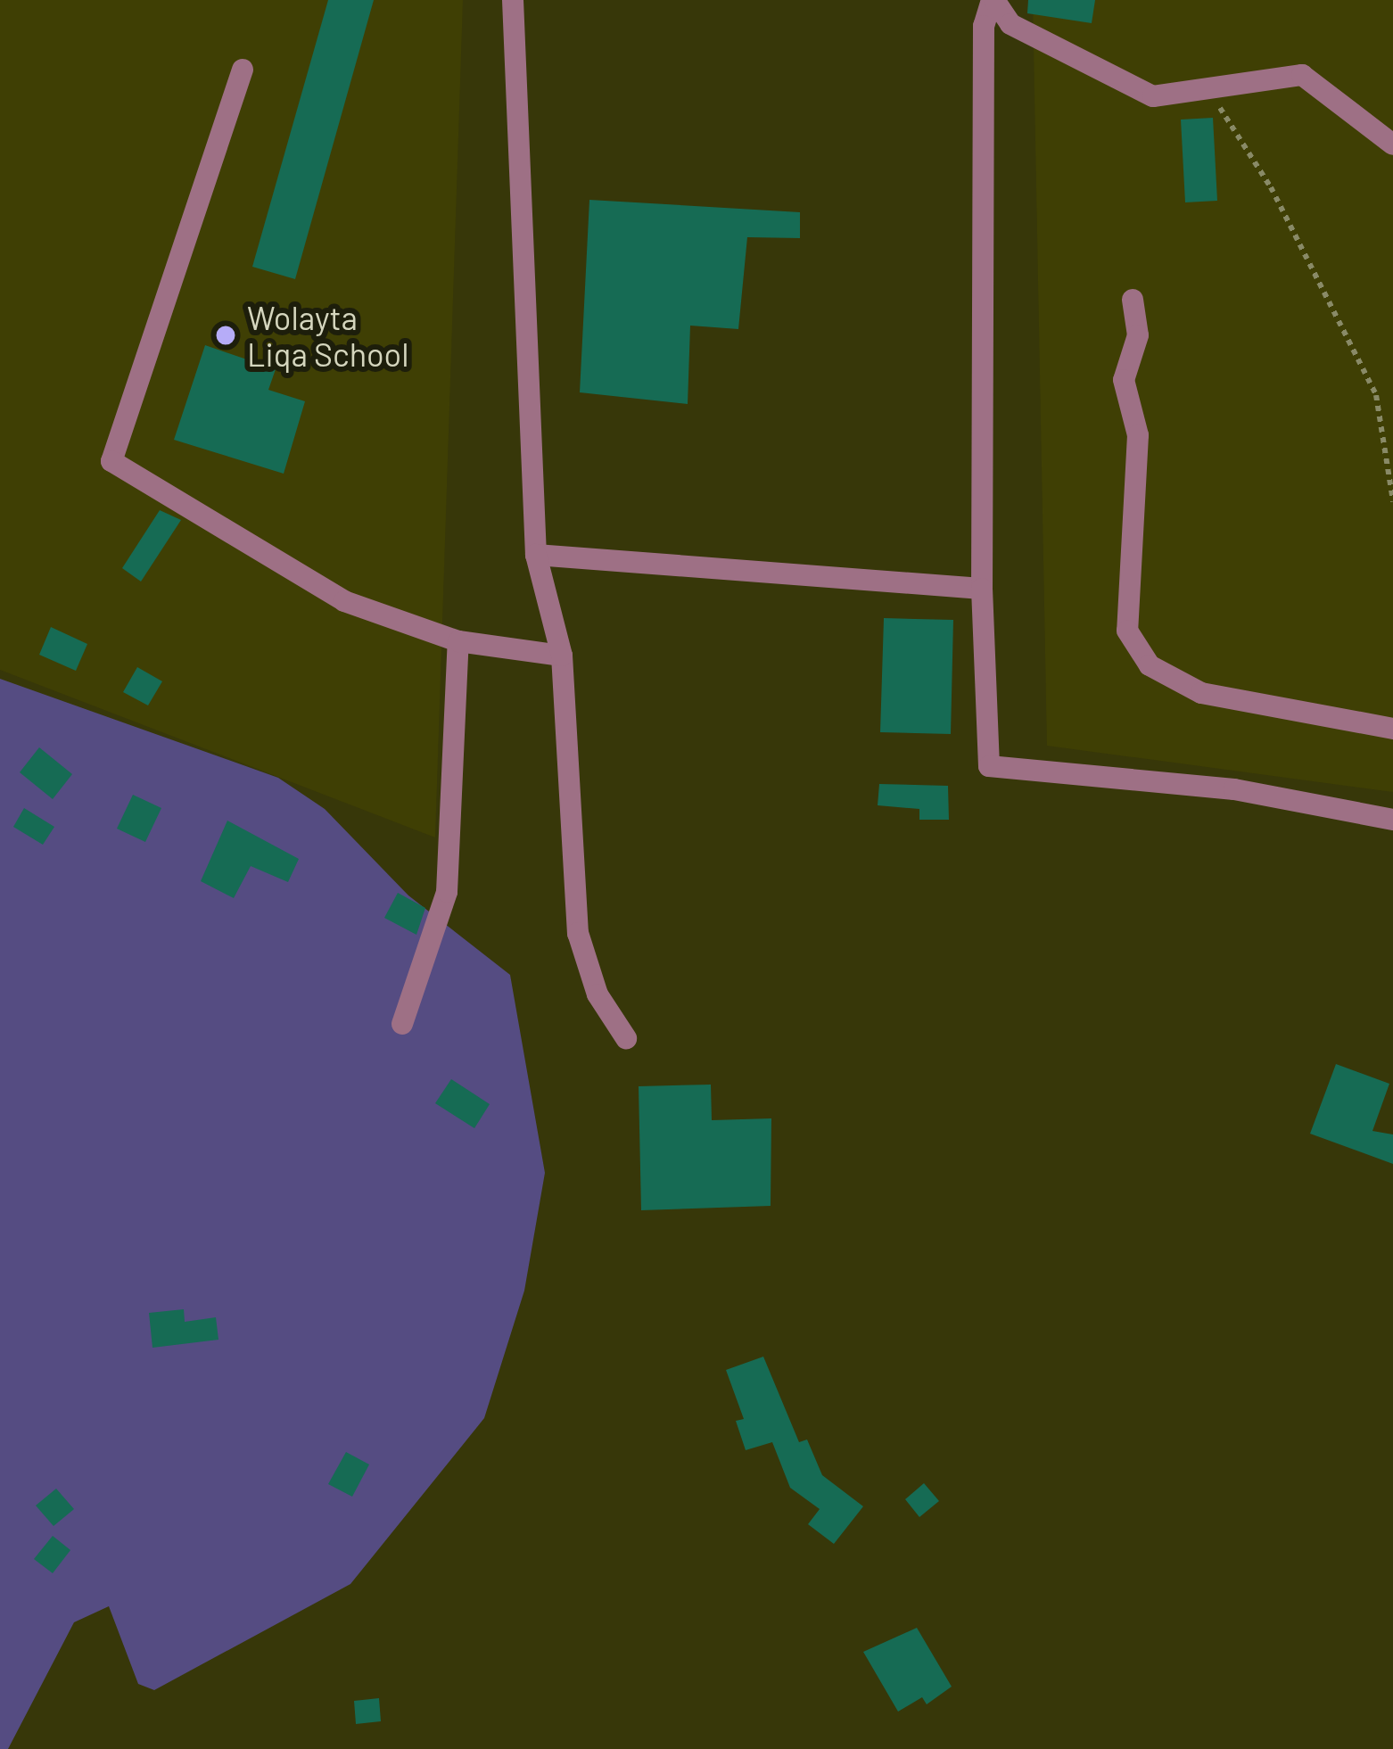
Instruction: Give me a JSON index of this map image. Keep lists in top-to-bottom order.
{
  "places": ["Wolayta Liqa School"]
}
